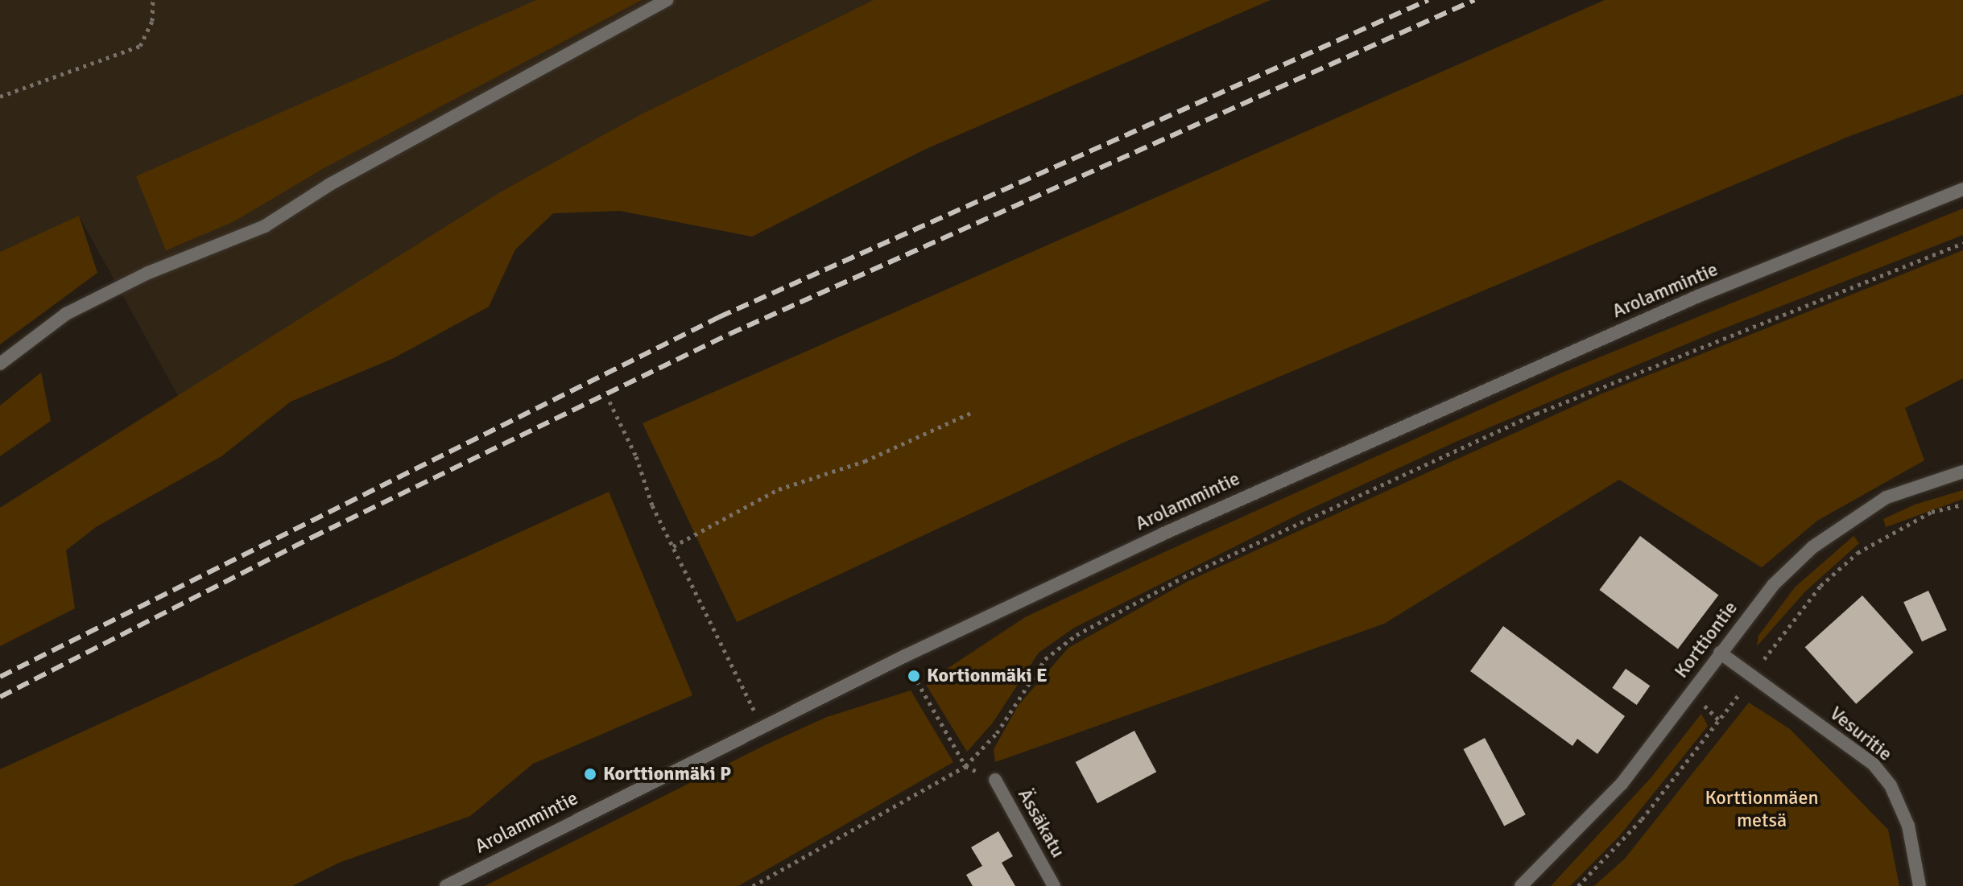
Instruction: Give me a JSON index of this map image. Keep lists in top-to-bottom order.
{
  "streets": {
    "street": [
      "Arolammintie",
      "Korttiontie",
      "Vesuritie",
      "Ässäkatu"
    ]
  },
  "crossings": [
    ["Korttiontie", "Vesuritie"]
  ],
  "parks": ["Korttionmäen metsä"],
  "places": ["Kortionmäki E", "Korttionmäki P"]
}
